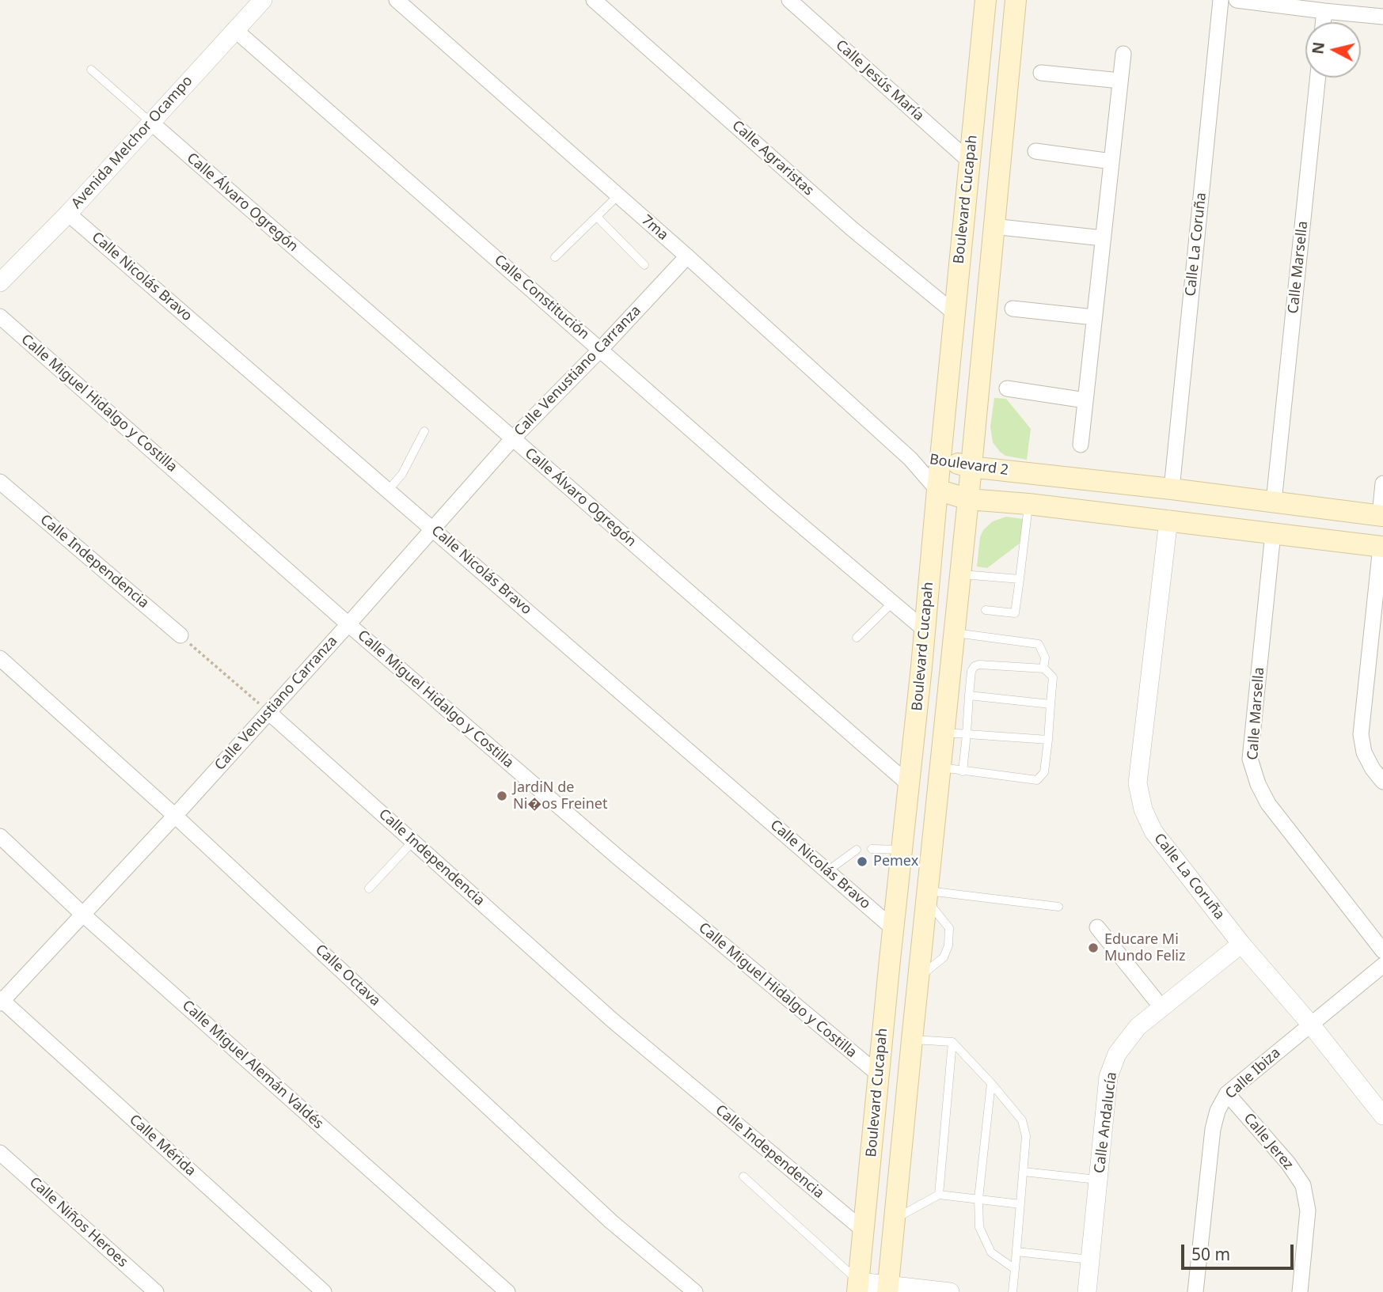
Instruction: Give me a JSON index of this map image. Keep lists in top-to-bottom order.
{
  "streets": {
    "main road": ["Boulevard Cucapah", "Boulevard 2"],
    "street": [
      "Calle Jesús María",
      "Avenida Melchor Ocampo",
      "Calle Agraristas",
      "Calle Álvaro Ogregón",
      "7ma",
      "Calle La Coruña",
      "Calle Marsella",
      "Calle Nicolás Bravo",
      "Calle Constitución",
      "Calle Venustiano Carranza",
      "Calle Miguel Hidalgo y Costilla",
      "Calle Independencia",
      "Calle Octava",
      "Calle Miguel Alemán Valdés",
      "Calle Ibiza",
      "Calle Andalucía",
      "Calle Jerez",
      "Calle Mérida",
      "Calle Niños Heroes"
    ]
  },
  "crossings": [
    ["Calle Jesús María", "Boulevard Cucapah"],
    ["Avenida Melchor Ocampo", "Calle Álvaro Ogregón"],
    ["Avenida Melchor Ocampo", "Calle Nicolás Bravo"],
    ["Avenida Melchor Ocampo", "Calle Constitución"],
    ["Calle Agraristas", "Boulevard Cucapah"],
    ["Boulevard Cucapah", "Calle Álvaro Ogregón"],
    ["Boulevard Cucapah", "Calle Nicolás Bravo"],
    ["Boulevard Cucapah", "Calle Constitución"],
    ["Boulevard Cucapah", "Calle Miguel Hidalgo y Costilla"],
    ["Boulevard Cucapah", "Boulevard 2"],
    ["Boulevard Cucapah", "Calle Independencia"],
    ["Calle Álvaro Ogregón", "Calle Venustiano Carranza"],
    ["7ma", "Calle Venustiano Carranza"],
    ["7ma", "Boulevard 2"],
    ["Calle La Coruña", "Boulevard 2"],
    ["Calle La Coruña", "Calle Ibiza"],
    ["Calle La Coruña", "Calle Andalucía"],
    ["Calle Marsella", "Boulevard 2"],
    ["Calle Nicolás Bravo", "Calle Venustiano Carranza"],
    ["Calle Constitución", "Calle Venustiano Carranza"],
    ["Calle Venustiano Carranza", "Calle Miguel Hidalgo y Costilla"],
    ["Calle Venustiano Carranza", "Calle Independencia"],
    ["Calle Venustiano Carranza", "Calle Octava"],
    ["Calle Venustiano Carranza", "Calle Miguel Alemán Valdés"],
    ["Calle Venustiano Carranza", "Calle Mérida"],
    ["Calle Ibiza", "Calle Jerez"]
  ],
  "places": ["JardiN de Ni�os Freinet", "Pemex", "Educare Mi Mundo Feliz"],
  "scale_bar": "50 m",
  "north": "left"
}
